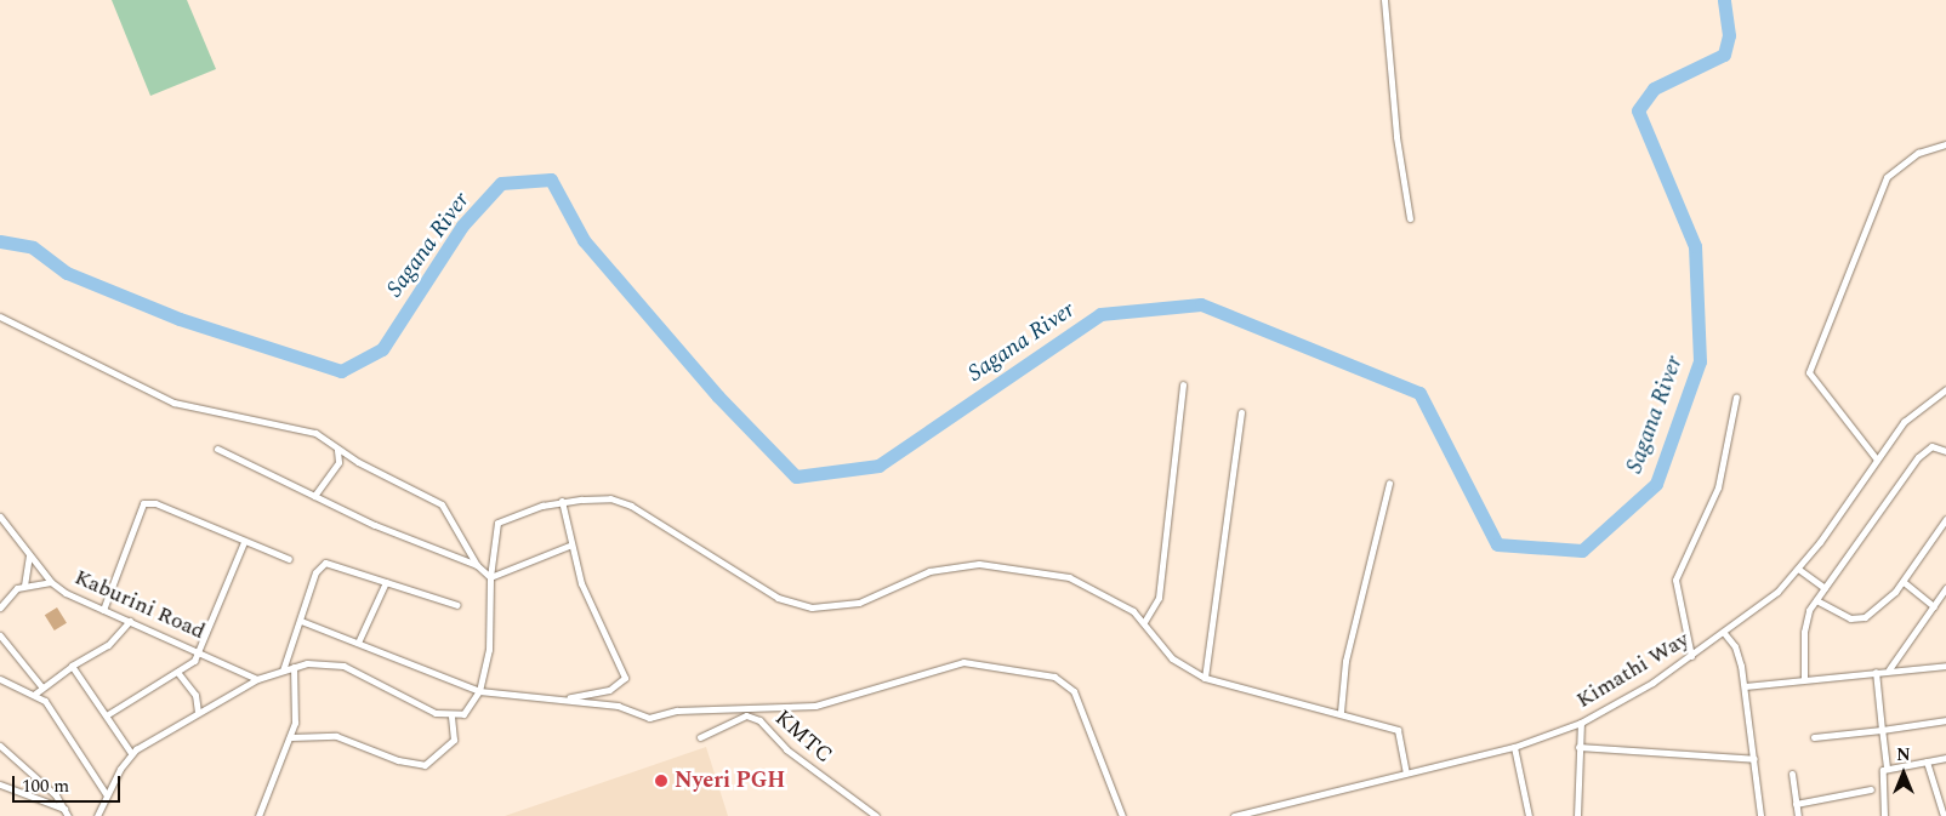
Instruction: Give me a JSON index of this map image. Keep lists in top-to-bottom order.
{
  "streets": {
    "street": ["Kaburini Road", "Kimathi Way", "KMTC"]
  },
  "water": ["Sagana River"],
  "places": ["Nyeri PGH"],
  "scale_bar": "100 m",
  "north": "top"
}
